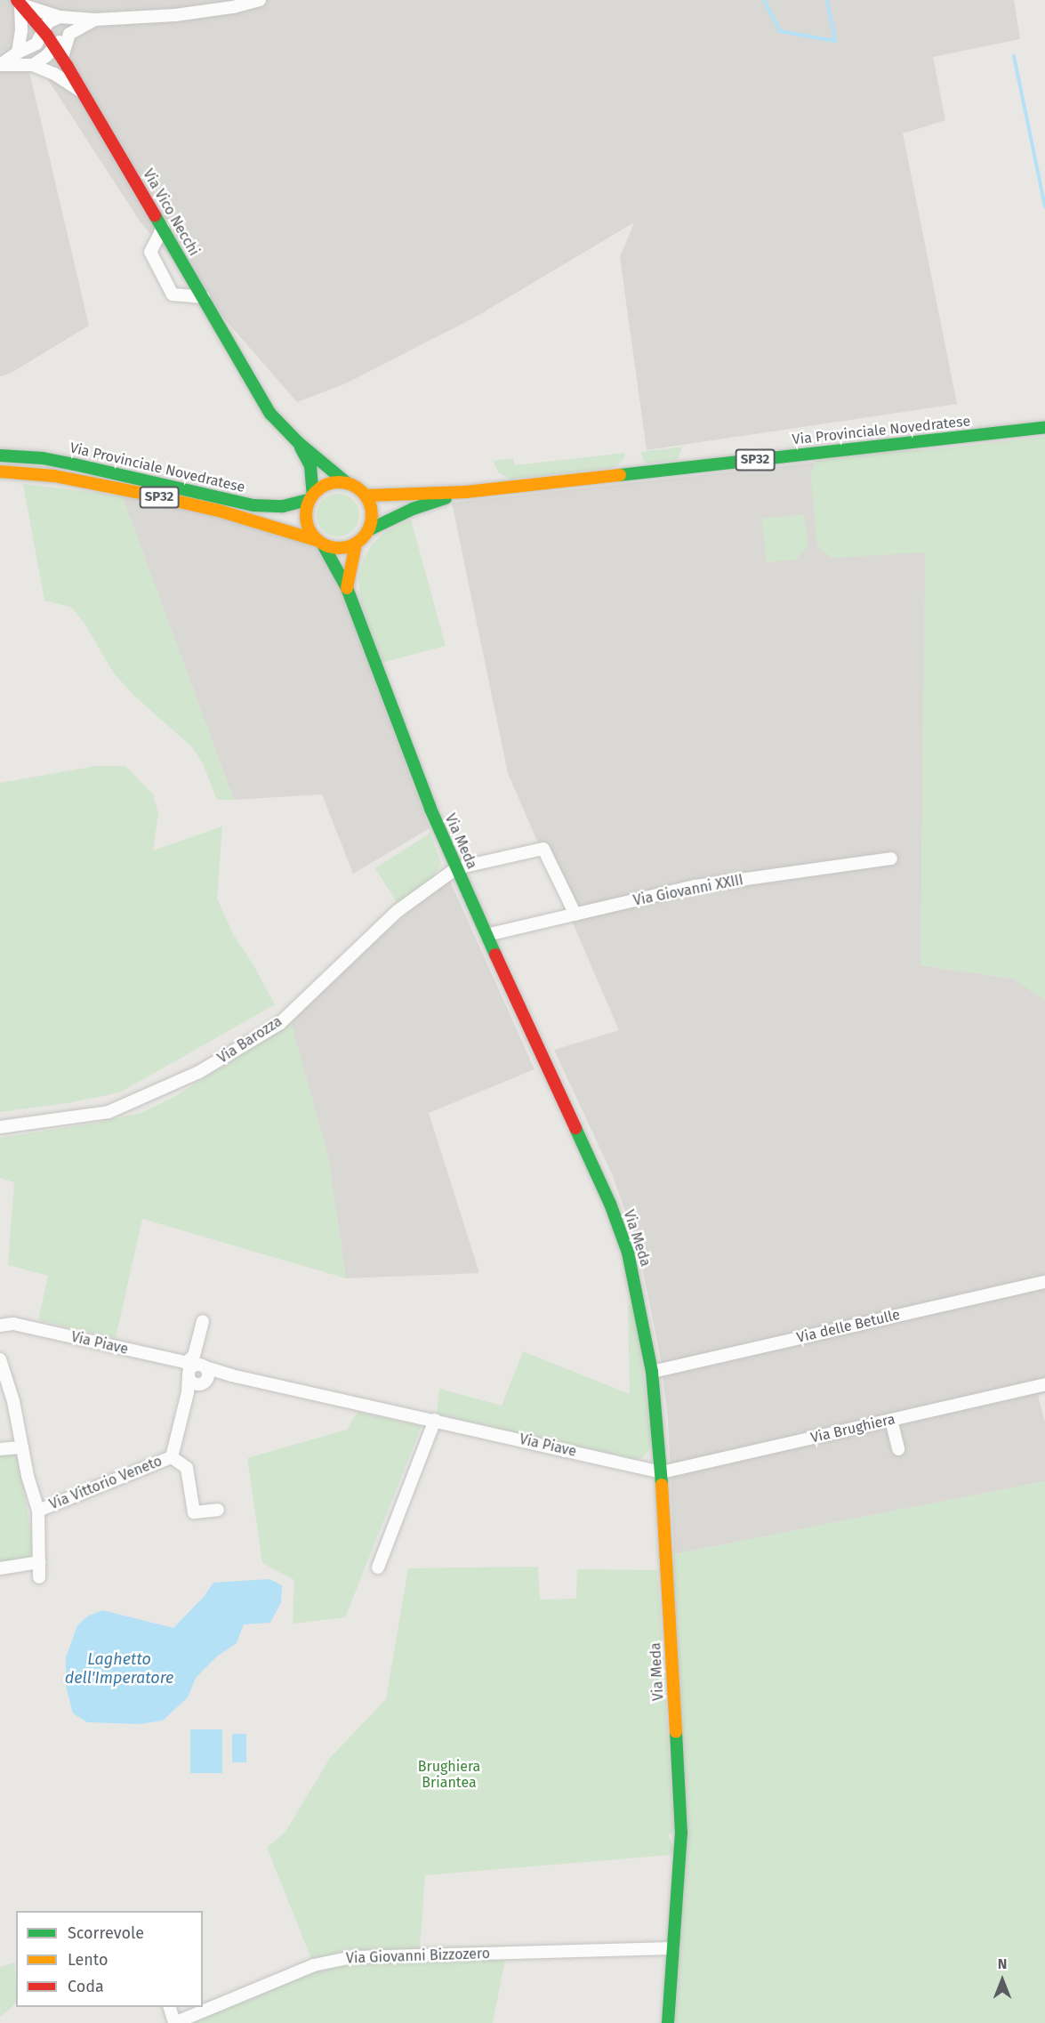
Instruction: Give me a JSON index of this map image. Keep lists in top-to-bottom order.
{
  "streets": {
    "street": [
      "Via Vico Necchi",
      "Via Provinciale Novedratese",
      "SP32",
      "Via Meda",
      "Via Giovanni XXIII",
      "Via Barozza",
      "Via delle Betulle",
      "Via Piave",
      "Via Brughiera",
      "Via Vittorio Veneto",
      "Via Giovanni Bizzozero"
    ]
  },
  "crossings": [
    ["Via Vico Necchi", "Via Provinciale Novedratese"],
    ["Via Vico Necchi", "Via Meda"],
    ["Via Provinciale Novedratese", "Via Meda"],
    ["Via Meda", "Via Giovanni XXIII"],
    ["Via Meda", "Via Barozza"],
    ["Via Meda", "Via delle Betulle"],
    ["Via Meda", "Via Piave"],
    ["Via Meda", "Via Brughiera"],
    ["Via Meda", "Via Giovanni Bizzozero"],
    ["Via Piave", "Via Brughiera"],
    ["Via Piave", "Via Vittorio Veneto"]
  ],
  "water": ["Laghetto dell'Imperatore"],
  "parks": ["Brughiera Briantea"],
  "legend": ["Scorrevole", "Lento", "Coda"],
  "north": "top"
}
